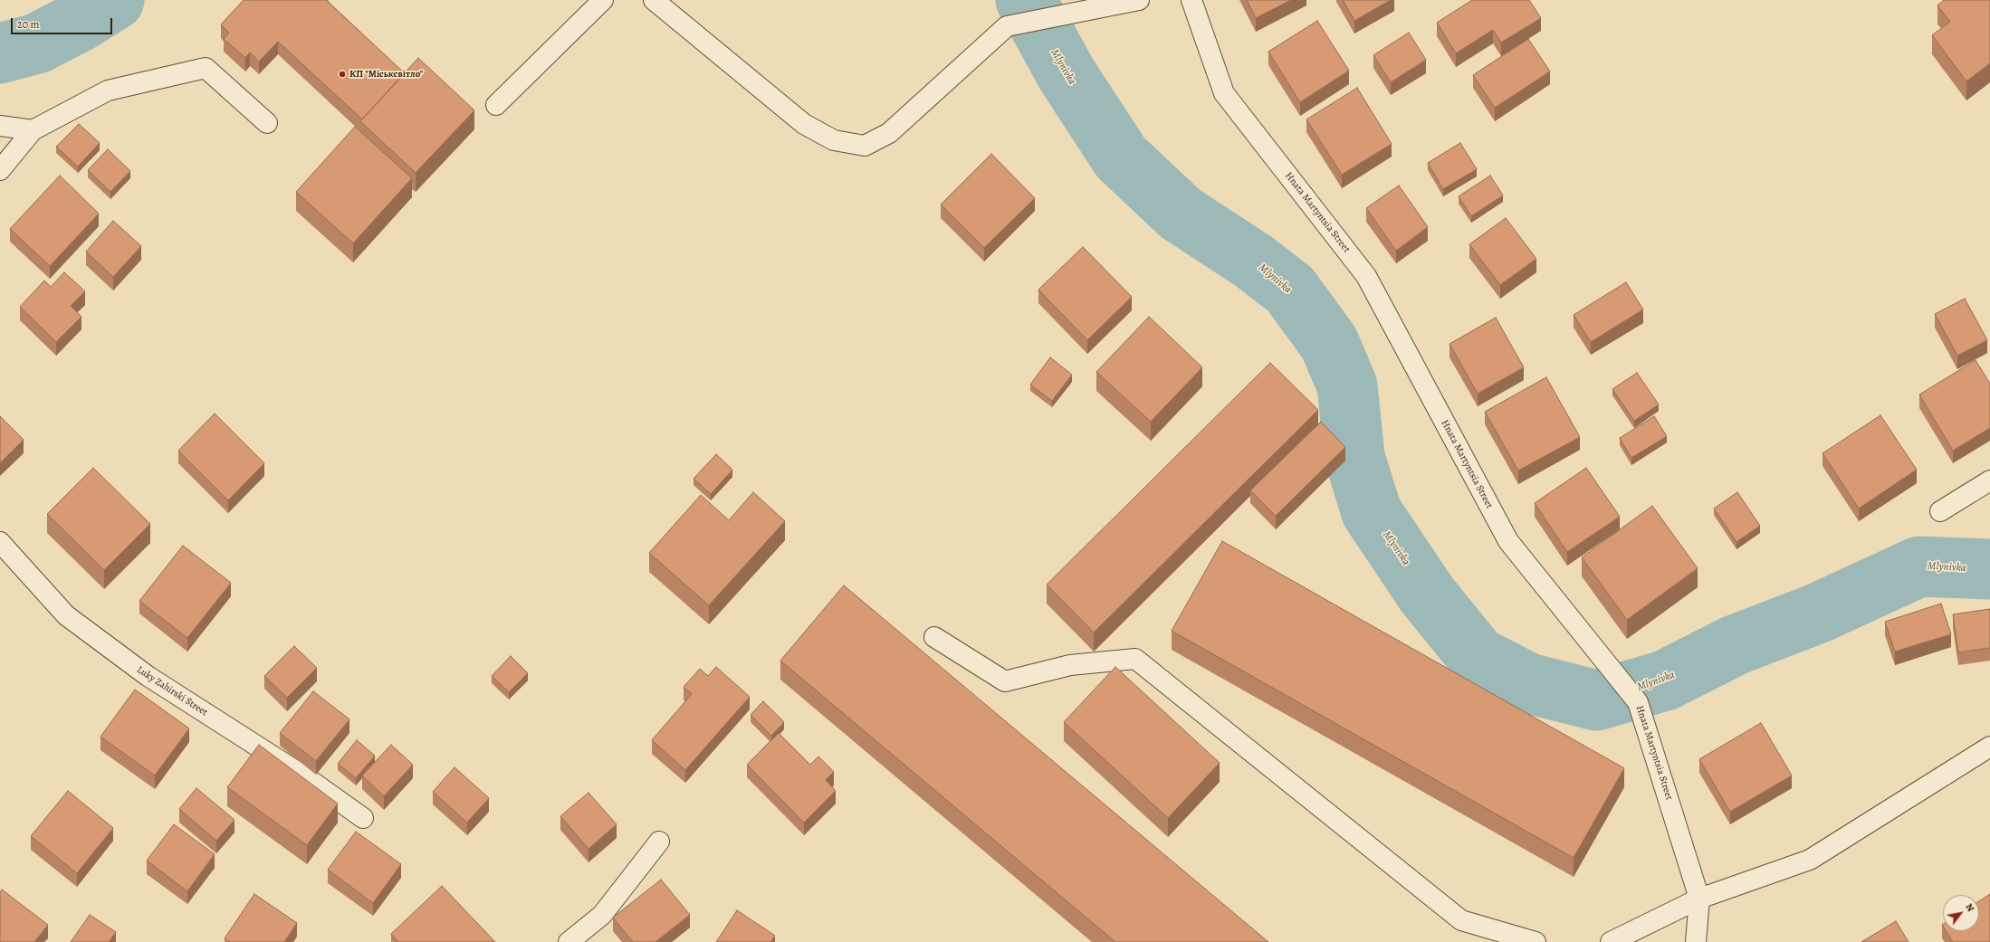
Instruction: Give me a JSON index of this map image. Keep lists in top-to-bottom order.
{
  "streets": {
    "street": ["Hnata Martyntsia Street", "Luky Zahirski Street"]
  },
  "water": ["Mlynivka"],
  "places": ["КП \"Міськсвітло\""],
  "scale_bar": "20 m",
  "north": "top right"
}
